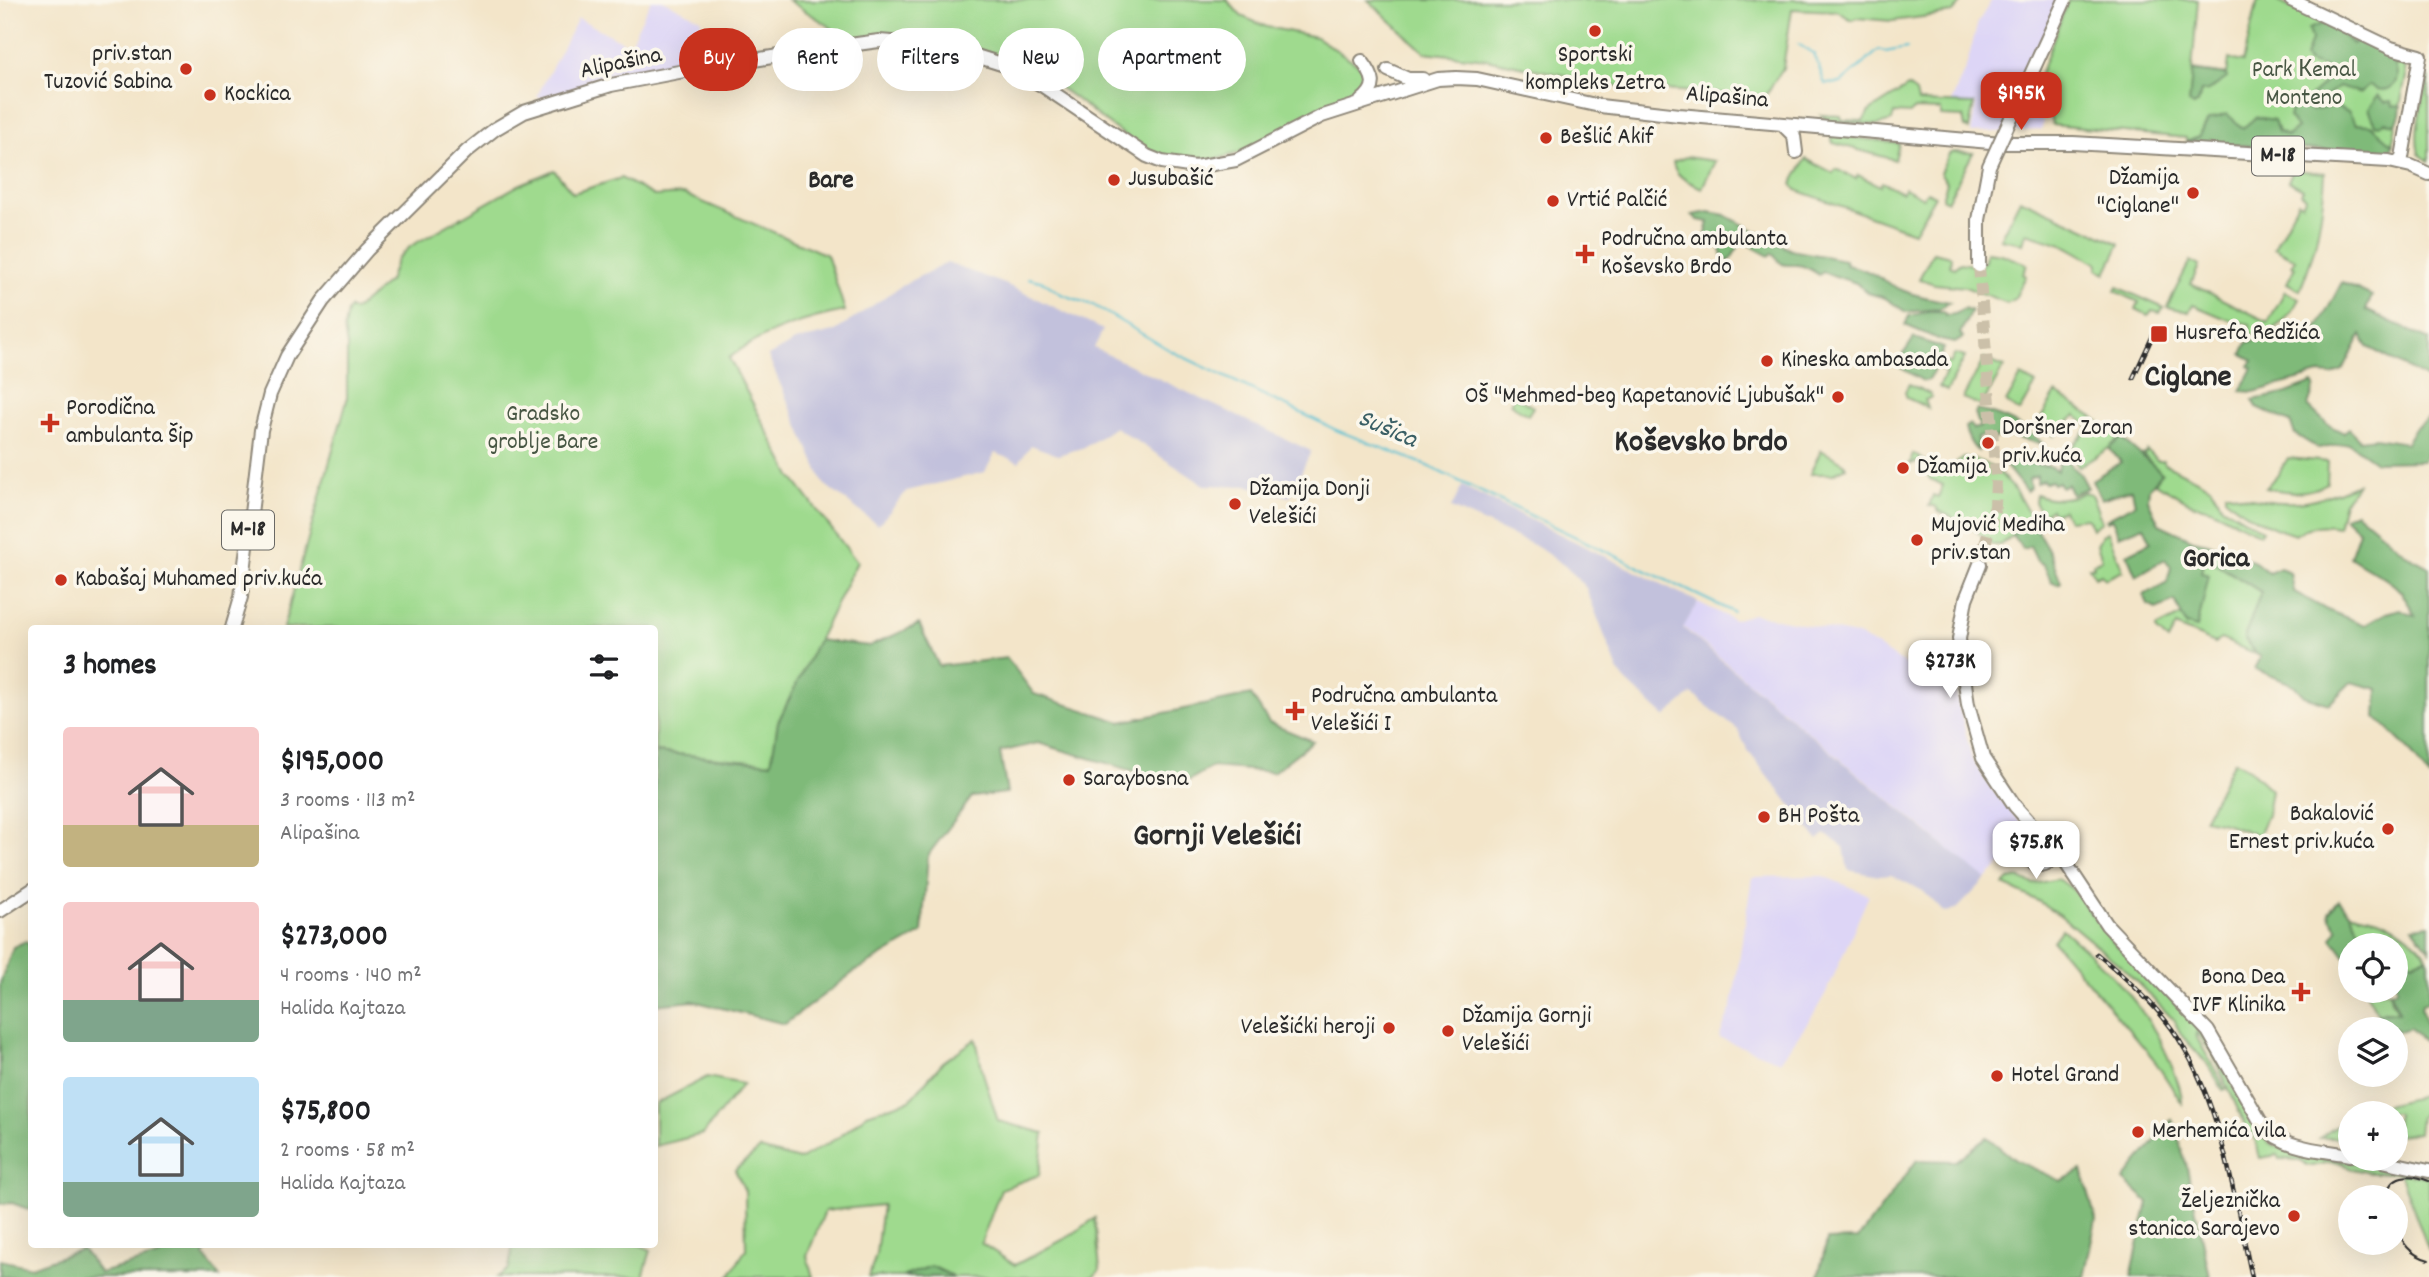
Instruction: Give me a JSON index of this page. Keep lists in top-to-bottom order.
{
  "streets": {
    "main road": ["Alipašina", "M-18"]
  },
  "districts": [
    "Bare",
    "Ciglane",
    "Koševsko brdo",
    "Gorica",
    "Gornji Velešići"
  ],
  "water": ["Sušica"],
  "parks": ["Park Кemal Monteno", "Gradsko groblje Bare"],
  "places": {
    "other": [
      "Sportski kompleks Zetra",
      "priv.stan Tuzović Sabina",
      "Kockica",
      "Bešlić Akif",
      "Jusubašić",
      "Džamija \"Ciglane\"",
      "Vrtić Palčić",
      "Kineska ambasada",
      "OŠ \"Mehmed-beg Kapetanović Ljubušak\"",
      "Doršner Zoran priv.kuća",
      "Džamija",
      "Džamija Donji Velešići",
      "Mujović Mediha priv.stan",
      "Kabašaj Muhamed priv.kuća",
      "Saraybosna",
      "BH Pošta",
      "Bakalović Ernest priv.kuća",
      "Velešićki heroji",
      "Džamija Gornji Velešići",
      "Hotel Grand",
      "Merhemića vila",
      "Željeznička stanica Sarajevo"
    ],
    "health": [
      "Područna ambulanta Koševsko Brdo",
      "Porodična ambulanta Šip",
      "Područna ambulanta Velešići I",
      "Bona Dea IVF Klinika"
    ],
    "transit": ["Husrefa Redžića"]
  },
  "page": {
    "chip": [
      "Buy",
      "Rent",
      "Filters",
      "New",
      "Apartment"
    ],
    "price": ["$195K", "$273K", "$75.8K"],
    "heading": "3 homes",
    "list": [
      {
        "name": "$195,000",
        "note": "3 rooms · 113 m² · Alipašina"
      },
      {
        "name": "$273,000",
        "note": "4 rooms · 140 m² · Halida Kajtaza"
      },
      {
        "name": "$75,800",
        "note": "2 rooms · 58 m² · Halida Kajtaza"
      }
    ],
    "map_buttons": ["+", "−"]
  }
}
